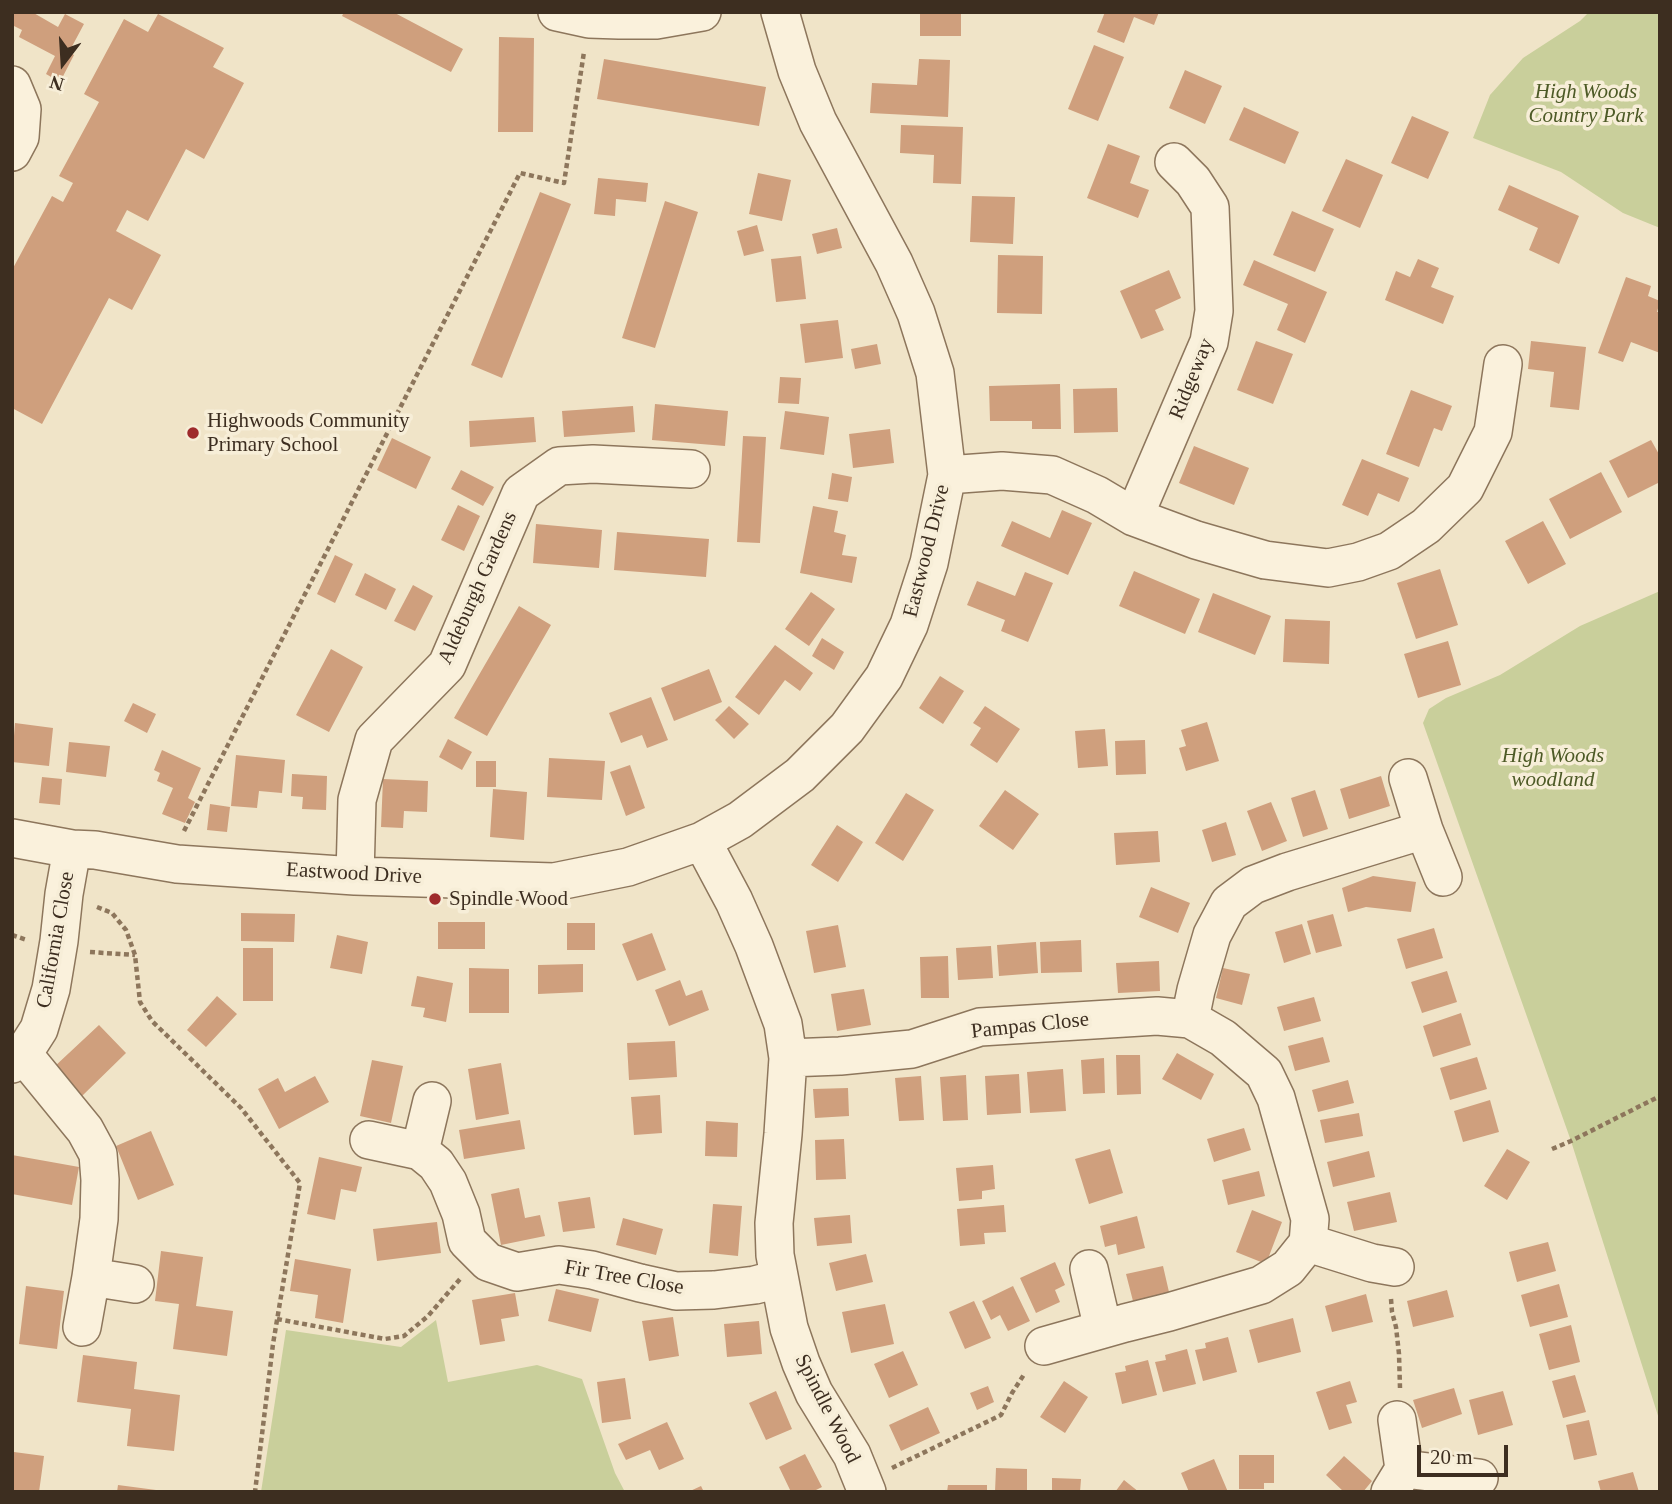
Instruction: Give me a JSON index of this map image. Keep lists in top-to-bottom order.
{
  "streets": {
    "street": [
      "Ridgeway",
      "Eastwood Drive",
      "Aldeburgh Gardens",
      "California Close",
      "Pampas Close",
      "Fir Tree Close",
      "Spindle Wood"
    ]
  },
  "crossings": [
    ["Eastwood Drive", "Aldeburgh Gardens"],
    ["Eastwood Drive", "California Close"],
    ["Eastwood Drive", "Spindle Wood"],
    ["Pampas Close", "Spindle Wood"],
    ["Fir Tree Close", "Spindle Wood"]
  ],
  "parks": ["High Woods Country Park", "High Woods woodland"],
  "places": ["Highwoods Community Primary School", "Spindle Wood"],
  "scale_bar": "20 m",
  "north": "bottom"
}
